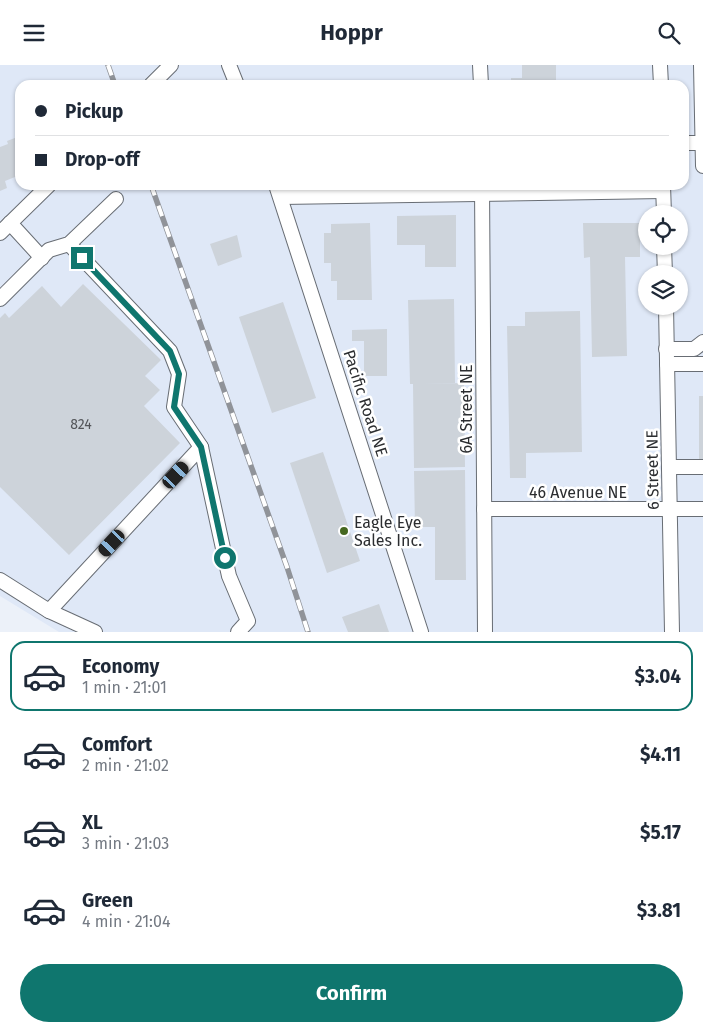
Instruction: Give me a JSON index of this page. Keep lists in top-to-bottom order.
{
  "streets": {
    "street": [
      "Pacific Road NE",
      "6A Street NE",
      "6 Street NE",
      "46 Avenue NE"
    ]
  },
  "crossings": [
    ["6A Street NE", "46 Avenue NE"],
    ["6 Street NE", "46 Avenue NE"]
  ],
  "places": ["Eagle Eye Sales Inc."],
  "house_numbers": ["824"],
  "page": {
    "header": "Hoppr",
    "banner": ["Pickup", "Drop-off"],
    "list": [
      {
        "name": "Economy",
        "note": "1 min · 21:01",
        "value": "$3.04"
      },
      {
        "name": "Comfort",
        "note": "2 min · 21:02",
        "value": "$4.11"
      },
      {
        "name": "XL",
        "note": "3 min · 21:03",
        "value": "$5.17"
      },
      {
        "name": "Green",
        "note": "4 min · 21:04",
        "value": "$3.81"
      }
    ],
    "buttons": "Confirm"
  }
}
